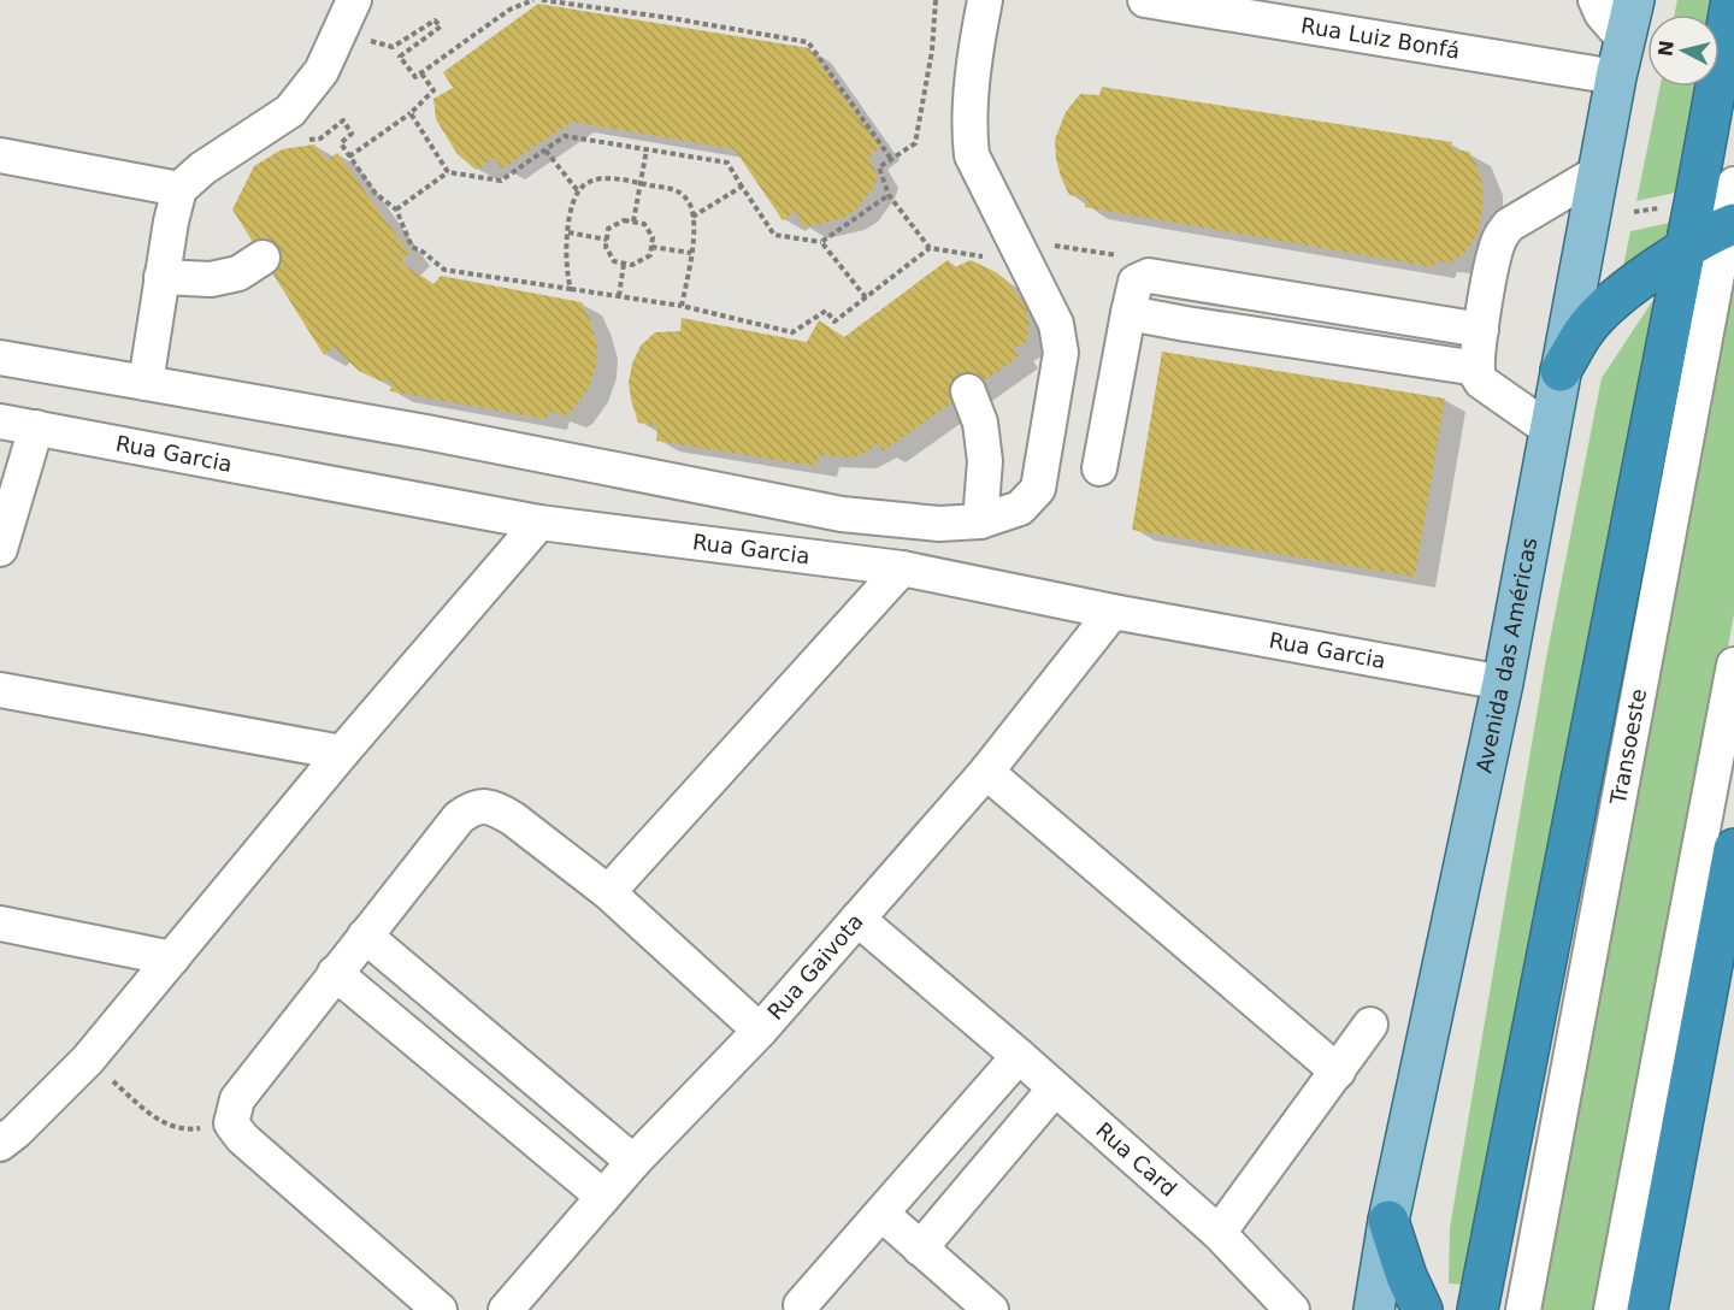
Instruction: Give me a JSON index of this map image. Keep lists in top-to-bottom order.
{
  "streets": {
    "main road": ["Avenida das Américas"],
    "street": [
      "Rua Luiz Bonfá",
      "Rua Garcia",
      "Transoeste",
      "Rua Gaivota",
      "Rua Card"
    ]
  },
  "crossings": [
    ["Rua Luiz Bonfá", "Avenida das Américas"],
    ["Rua Garcia", "Avenida das Américas"],
    ["Rua Garcia", "Rua Gaivota"],
    ["Rua Gaivota", "Rua Card"]
  ],
  "north": "left"
}
